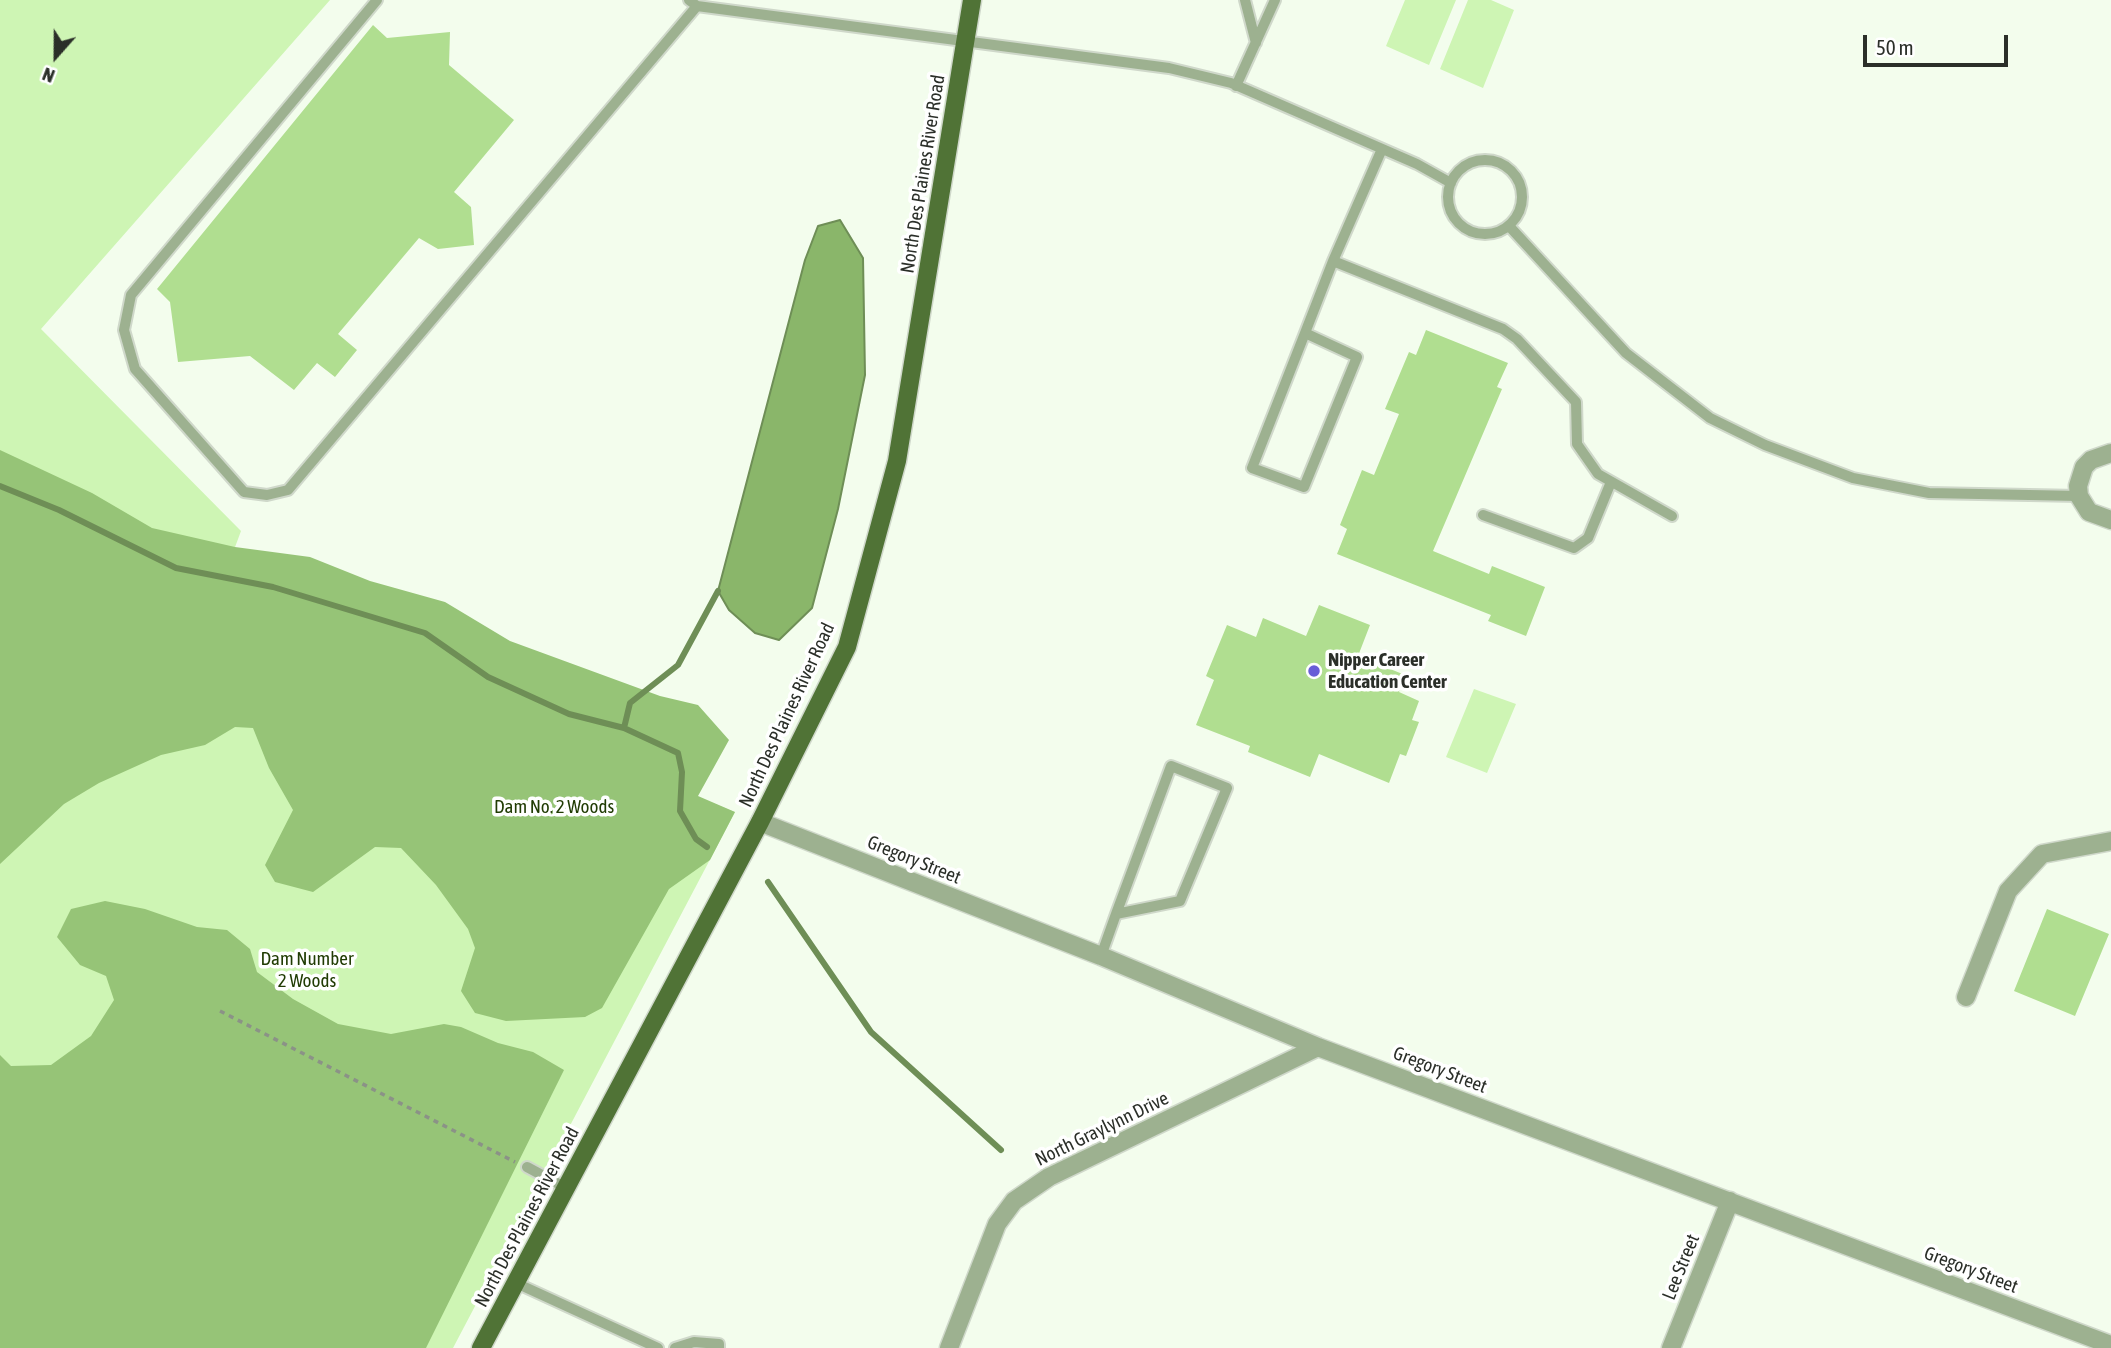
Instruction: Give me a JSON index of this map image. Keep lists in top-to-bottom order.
{
  "streets": {
    "main road": ["North Des Plaines River Road"],
    "street": ["Gregory Street", "North Graylynn Drive", "Lee Street"]
  },
  "crossings": [
    ["North Des Plaines River Road", "Gregory Street"],
    ["Gregory Street", "North Graylynn Drive"],
    ["Gregory Street", "Lee Street"]
  ],
  "parks": ["Dam No. 2 Woods", "Dam Number 2 Woods"],
  "places": ["Nipper Career Education Center"],
  "scale_bar": "50 m",
  "north": "bottom"
}
